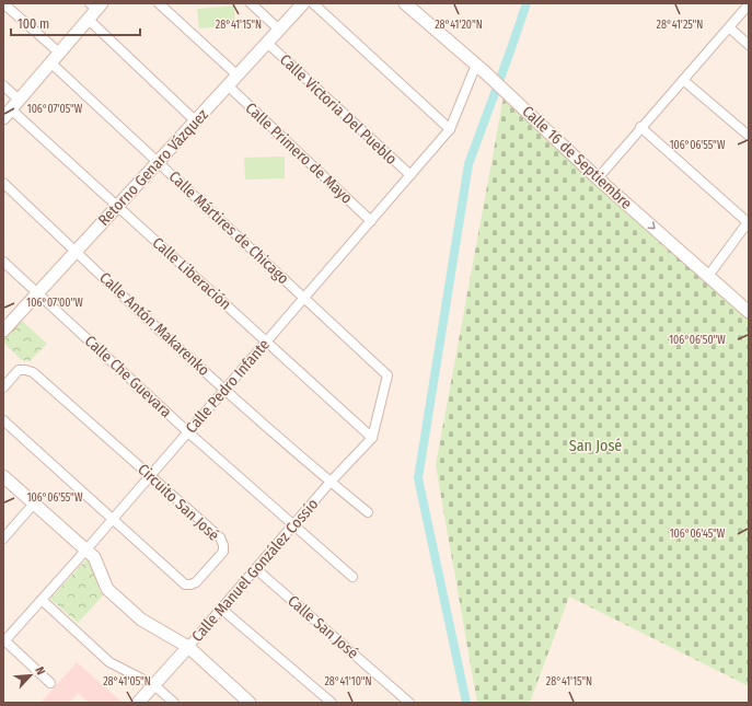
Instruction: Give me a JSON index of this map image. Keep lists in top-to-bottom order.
{
  "streets": {
    "street": [
      "Calle Victoria Del Pueblo",
      "Calle Primero de Mayo",
      "Calle 16 de Septiembre",
      "Retorno Genaro Vázquez",
      "Calle Mártires de Chicago",
      "Calle Liberación",
      "Calle Antón Makarenko",
      "Calle Che Guevara",
      "Calle Pedro Infante",
      "Circuito San José",
      "Calle Manuel González Cossío",
      "Calle San José"
    ]
  },
  "crossings": [
    ["Calle Victoria Del Pueblo", "Retorno Genaro Vázquez"],
    ["Calle Victoria Del Pueblo", "Calle Pedro Infante"],
    ["Calle Primero de Mayo", "Retorno Genaro Vázquez"],
    ["Calle Primero de Mayo", "Calle Pedro Infante"],
    ["Calle 16 de Septiembre", "Calle Pedro Infante"],
    ["Retorno Genaro Vázquez", "Calle Mártires de Chicago"],
    ["Retorno Genaro Vázquez", "Calle Liberación"],
    ["Retorno Genaro Vázquez", "Calle Antón Makarenko"],
    ["Retorno Genaro Vázquez", "Calle Che Guevara"],
    ["Calle Mártires de Chicago", "Calle Liberación"],
    ["Calle Mártires de Chicago", "Calle Pedro Infante"],
    ["Calle Mártires de Chicago", "Calle Manuel González Cossío"],
    ["Calle Liberación", "Calle Pedro Infante"],
    ["Calle Liberación", "Calle Manuel González Cossío"],
    ["Calle Antón Makarenko", "Calle Pedro Infante"],
    ["Calle Antón Makarenko", "Calle Manuel González Cossío"],
    ["Calle Che Guevara", "Calle Pedro Infante"],
    ["Calle Che Guevara", "Calle Manuel González Cossío"],
    ["Calle Pedro Infante", "Circuito San José"],
    ["Calle Manuel González Cossío", "Calle San José"]
  ],
  "parks": ["San José"],
  "scale_bar": "100 m",
  "north": "top right",
  "coordinates": [
    "28°41'15\"N",
    "28°41'20\"N",
    "28°41'25\"N",
    "106°07'05\"W",
    "106°06'55\"W",
    "106°07'00\"W",
    "106°06'50\"W",
    "106°06'45\"W",
    "28°41'05\"N",
    "28°41'10\"N"
  ]
}
